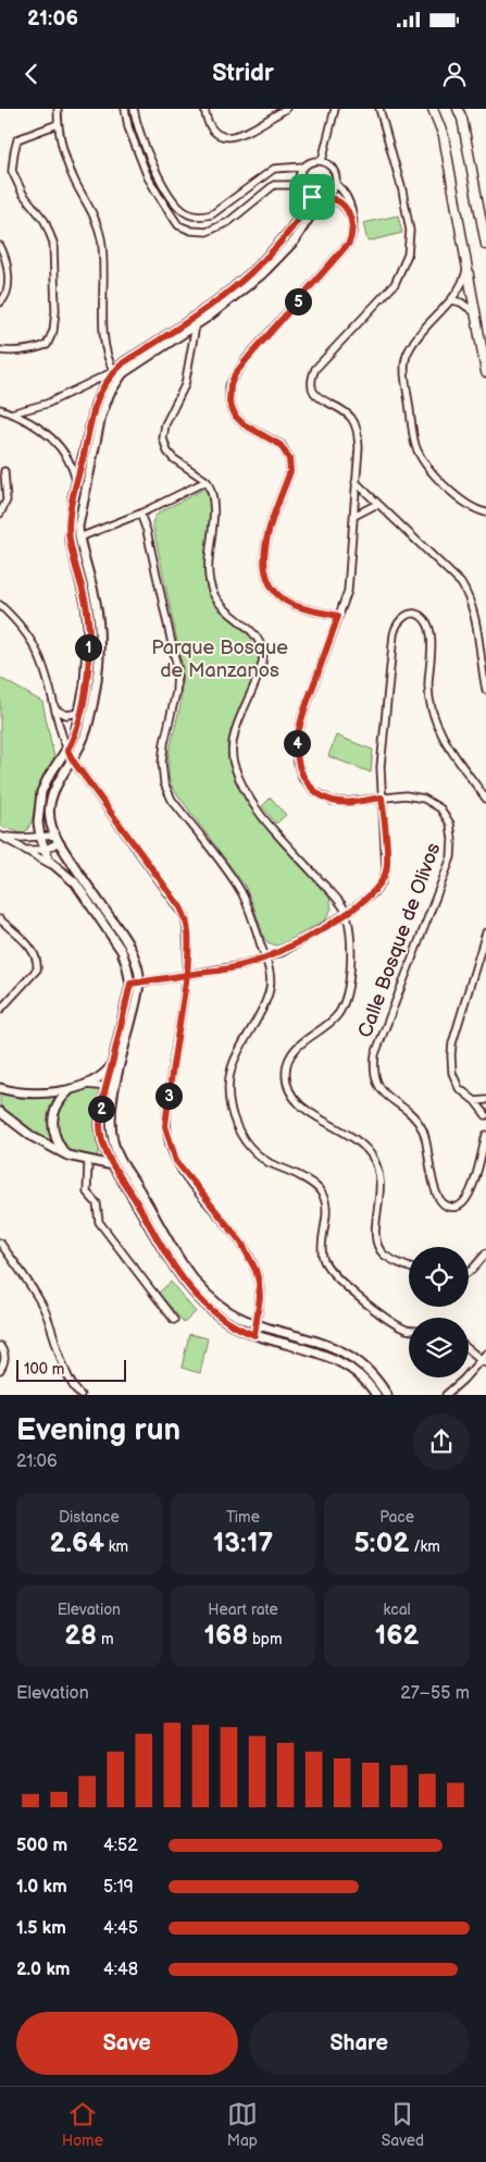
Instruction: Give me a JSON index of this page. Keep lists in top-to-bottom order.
{
  "streets": {
    "street": ["Calle Bosque de Olivos"]
  },
  "parks": ["Parque Bosque de Manzanos"],
  "scale_bar": "100 m",
  "page": {
    "status": "21:06",
    "header": "Stridr",
    "pins": [
      "5",
      "1",
      "4",
      "3",
      "2"
    ],
    "scale": "100 m",
    "heading": ["Evening run", "21:06"],
    "stats": [
      ["Distance", "2.64 km"],
      ["Time", "13:17"],
      ["Pace", "5:02 /km"],
      ["Elevation", "28 m"],
      ["Heart rate", "168 bpm"],
      ["kcal", "162"]
    ],
    "chart": ["Elevation", "27–55 m"],
    "list": [
      {
        "name": "500 m",
        "note": "4:52"
      },
      {
        "name": "1.0 km",
        "note": "5:19"
      },
      {
        "name": "1.5 km",
        "note": "4:45"
      },
      {
        "name": "2.0 km",
        "note": "4:48"
      }
    ],
    "buttons": ["Save", "Share"],
    "tabs": ["Home", "Map", "Saved"]
  }
}
